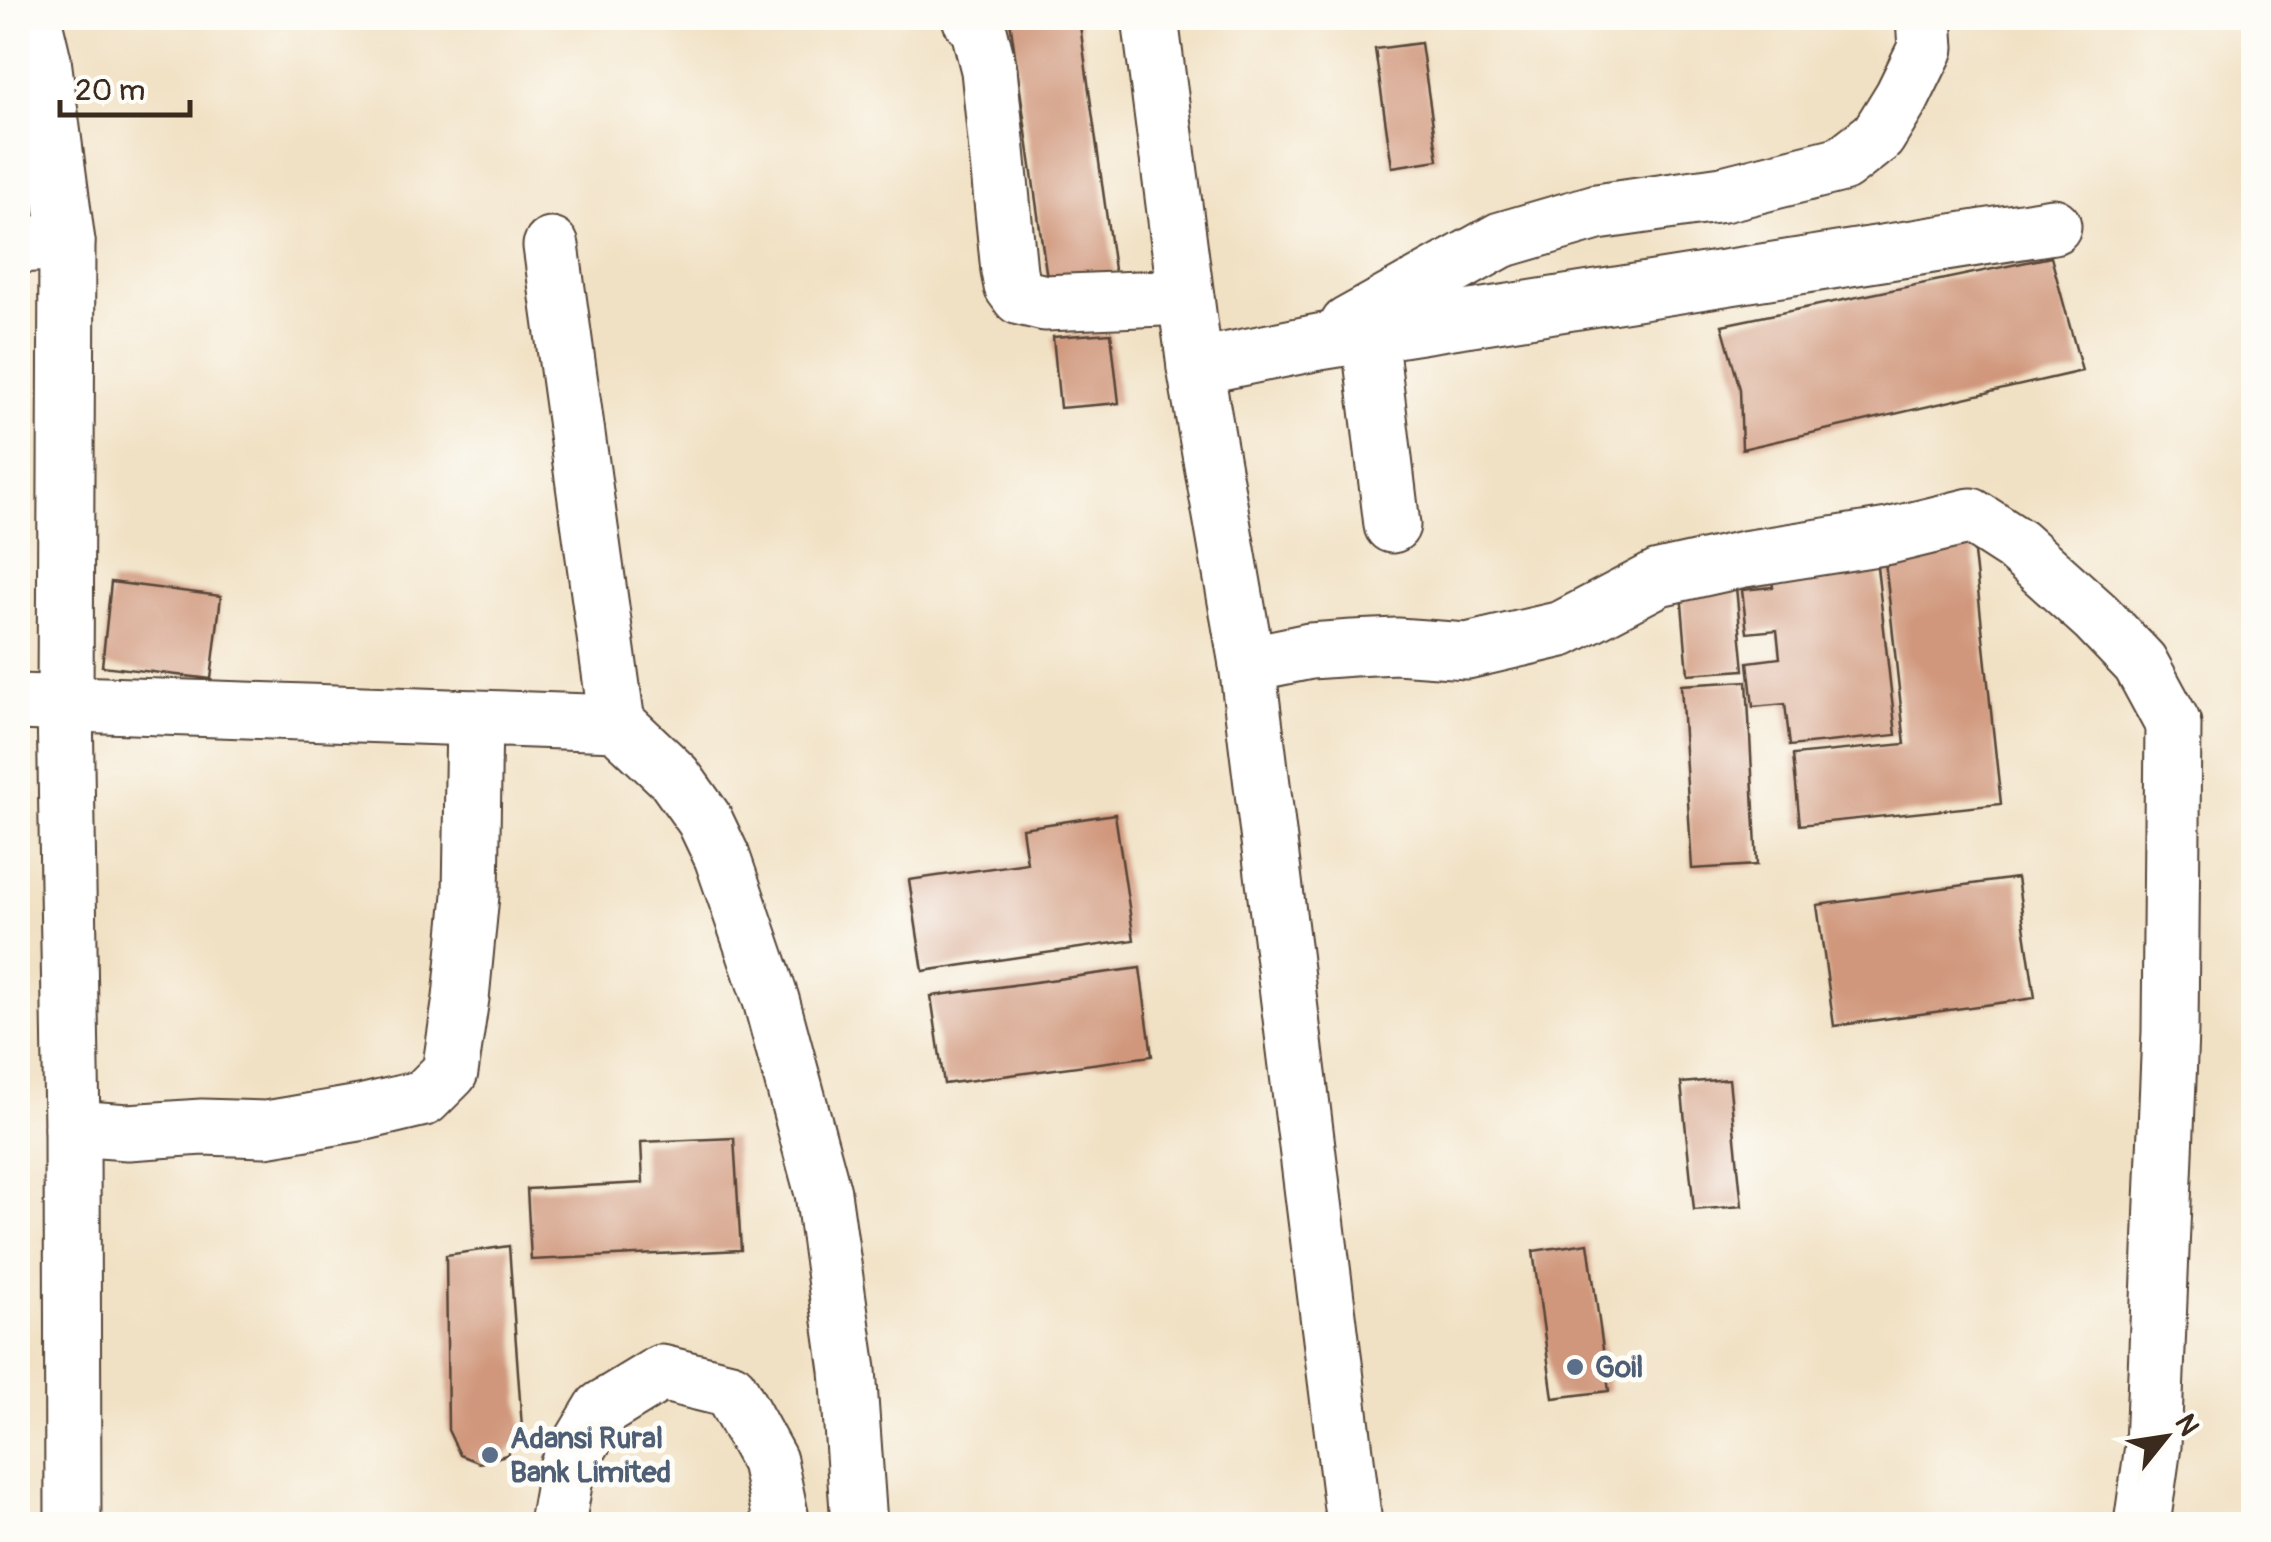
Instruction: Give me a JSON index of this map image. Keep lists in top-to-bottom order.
{
  "places": ["Goil", "Adansi Rural Bank Limited"],
  "scale_bar": "20 m",
  "north": "top right"
}
